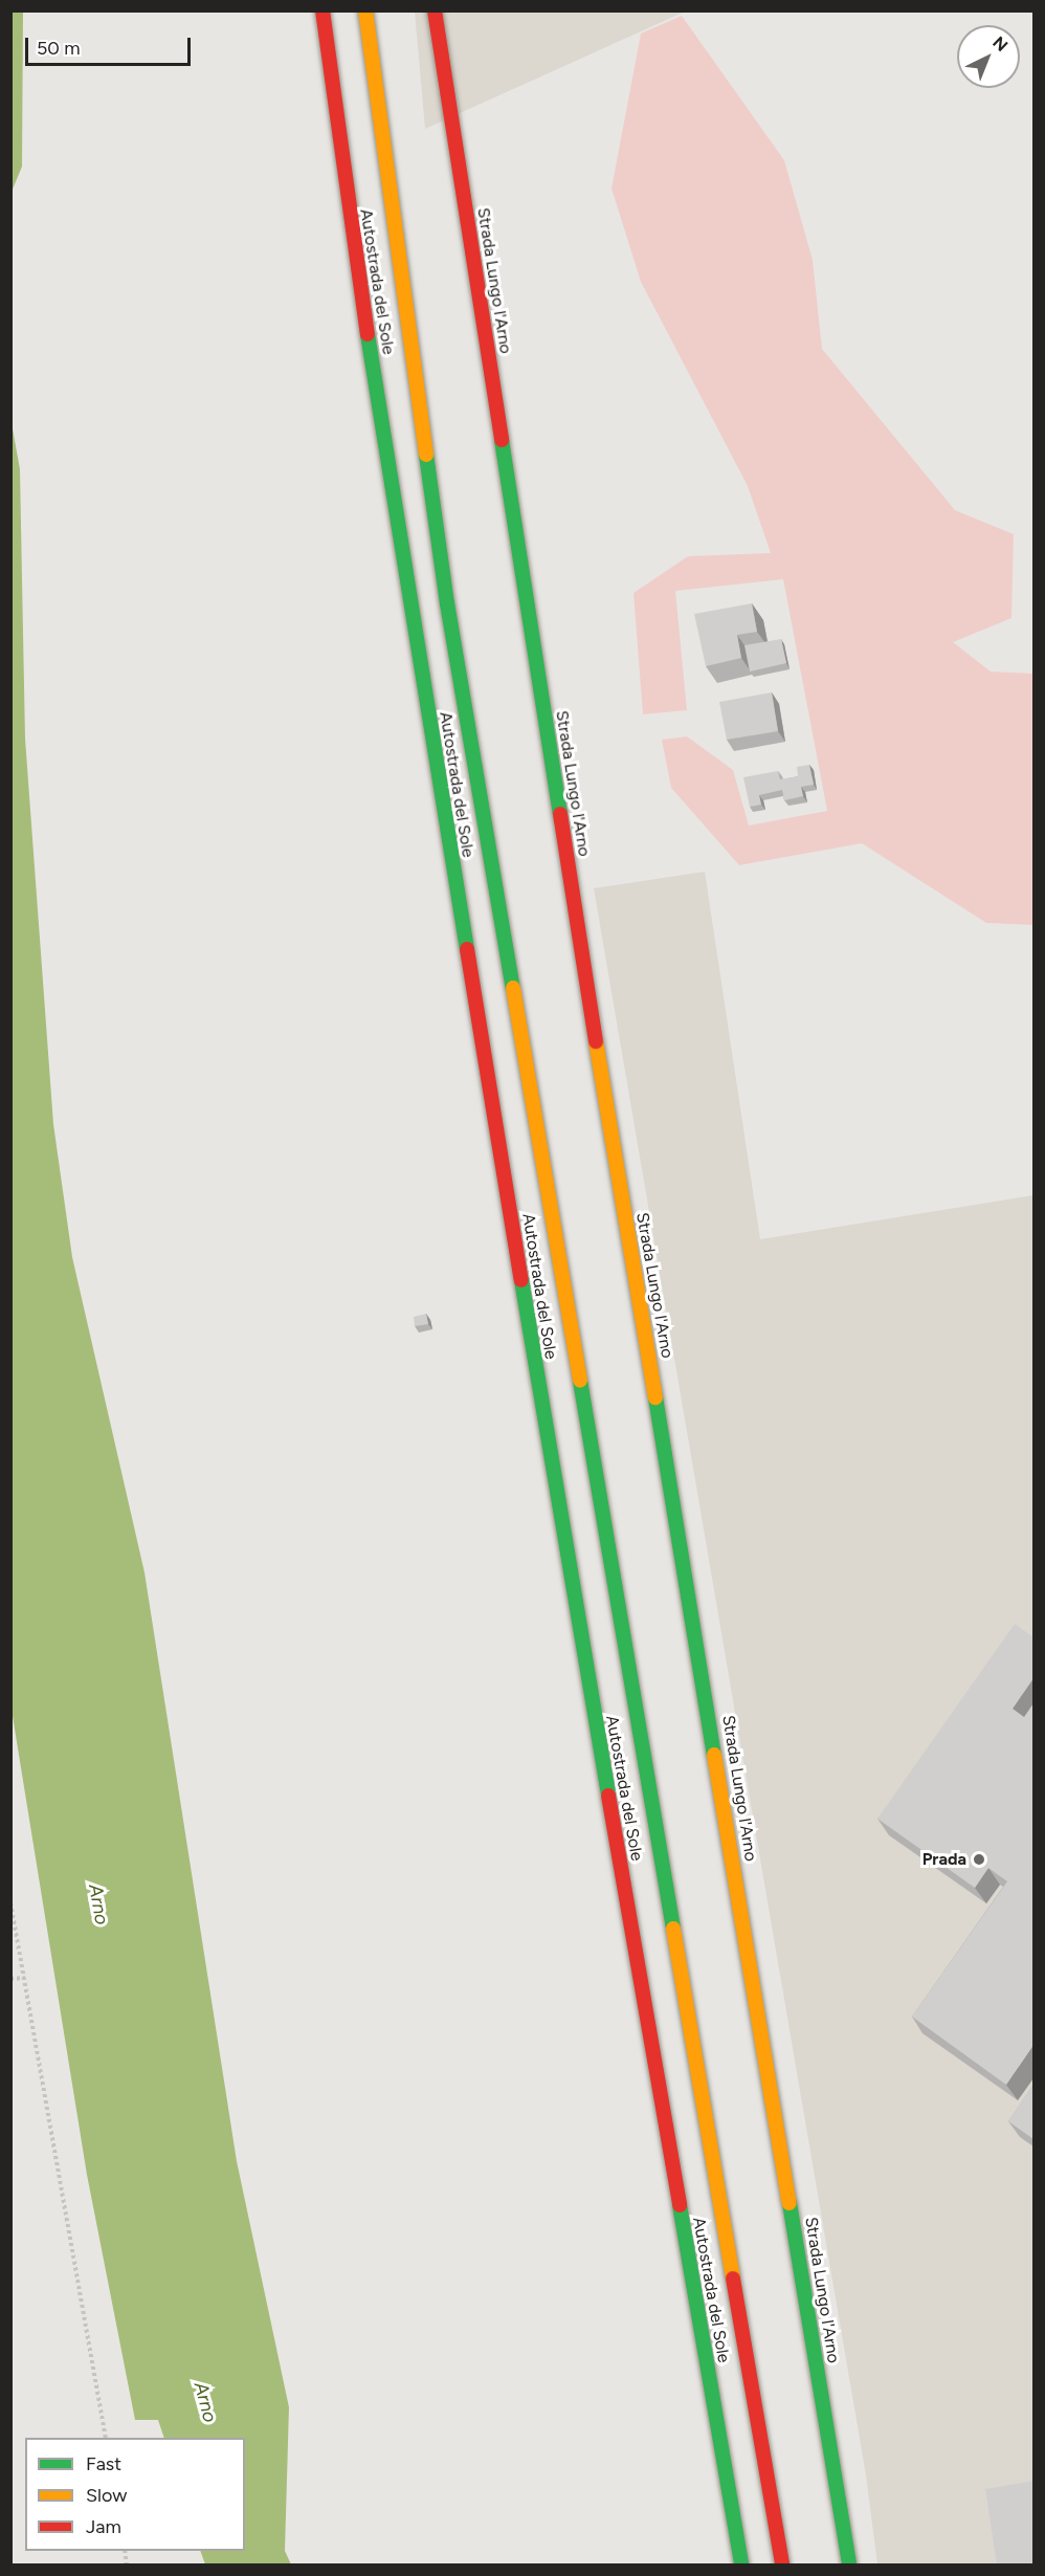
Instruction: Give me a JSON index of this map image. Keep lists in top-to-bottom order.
{
  "streets": {
    "main road": ["Strada Lungo l'Arno", "Autostrada del Sole"]
  },
  "water": ["Arno"],
  "places": ["Prada"],
  "legend": ["Fast", "Slow", "Jam"],
  "scale_bar": "50 m",
  "north": "top right"
}
